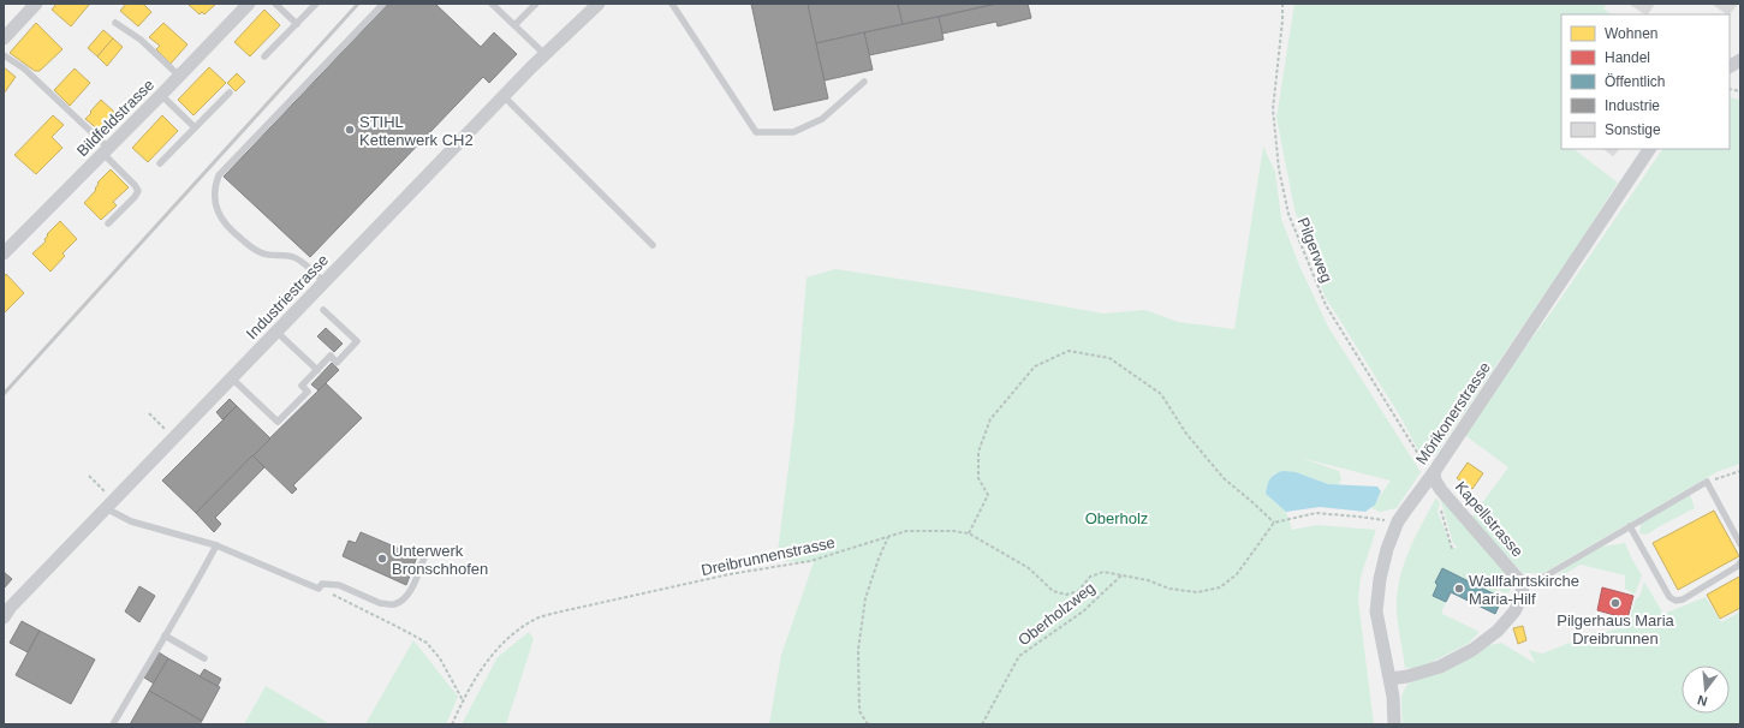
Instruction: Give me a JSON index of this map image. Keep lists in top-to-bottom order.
{
  "streets": {
    "street": [
      "Bildfeldstrasse",
      "Industriestrasse",
      "Mörikonerstrasse",
      "Kapellstrasse"
    ],
    "path": ["Pilgerweg", "Dreibrunnenstrasse", "Oberholzweg"]
  },
  "crossings": [
    ["Pilgerweg", "Mörikonerstrasse"],
    ["Pilgerweg", "Kapellstrasse"],
    ["Mörikonerstrasse", "Kapellstrasse"],
    ["Dreibrunnenstrasse", "Oberholzweg"]
  ],
  "parks": ["Oberholz"],
  "places": [
    "STIHL Kettenwerk CH2",
    "Unterwerk Bronschhofen",
    "Wallfahrtskirche Maria-Hilf",
    "Pilgerhaus Maria Dreibrunnen"
  ],
  "legend": [
    "Wohnen",
    "Handel",
    "Öffentlich",
    "Industrie",
    "Sonstige"
  ],
  "north": "bottom"
}
